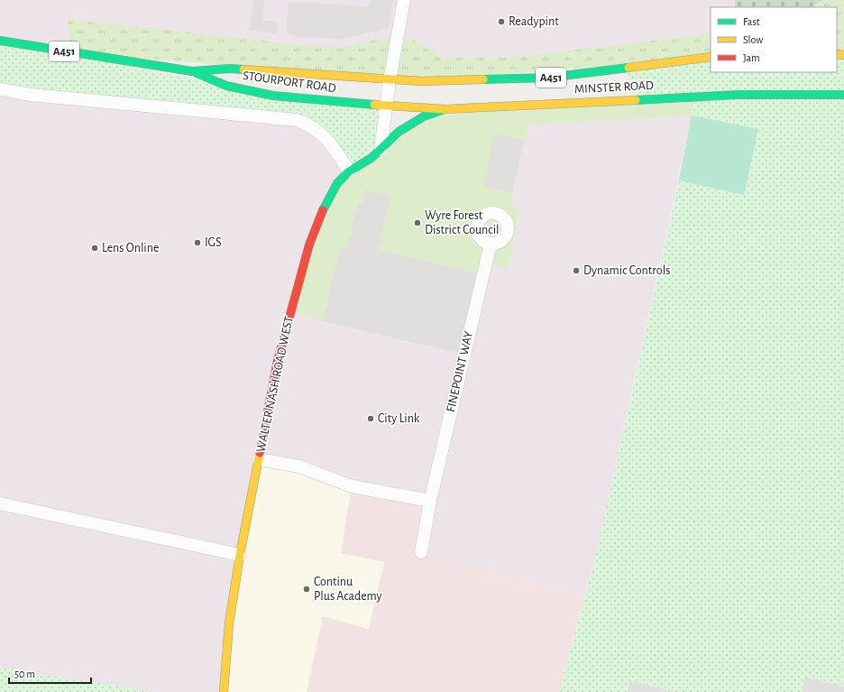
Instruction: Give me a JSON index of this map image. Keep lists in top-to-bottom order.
{
  "streets": {
    "main road": [
      "A451",
      "STOURPORT ROAD",
      "MINSTER ROAD",
      "WALTER NASH ROAD WEST"
    ],
    "street": ["FINEPOINT WAY"]
  },
  "crossings": [
    ["STOURPORT ROAD", "MINSTER ROAD"],
    ["MINSTER ROAD", "WALTER NASH ROAD WEST"]
  ],
  "places": [
    "Readypint",
    "Wyre Forest District Council",
    "IGS",
    "Lens Online",
    "Dynamic Controls",
    "City Link",
    "Continu Plus Academy"
  ],
  "legend": ["Fast", "Slow", "Jam"],
  "scale_bar": "50 m"
}
